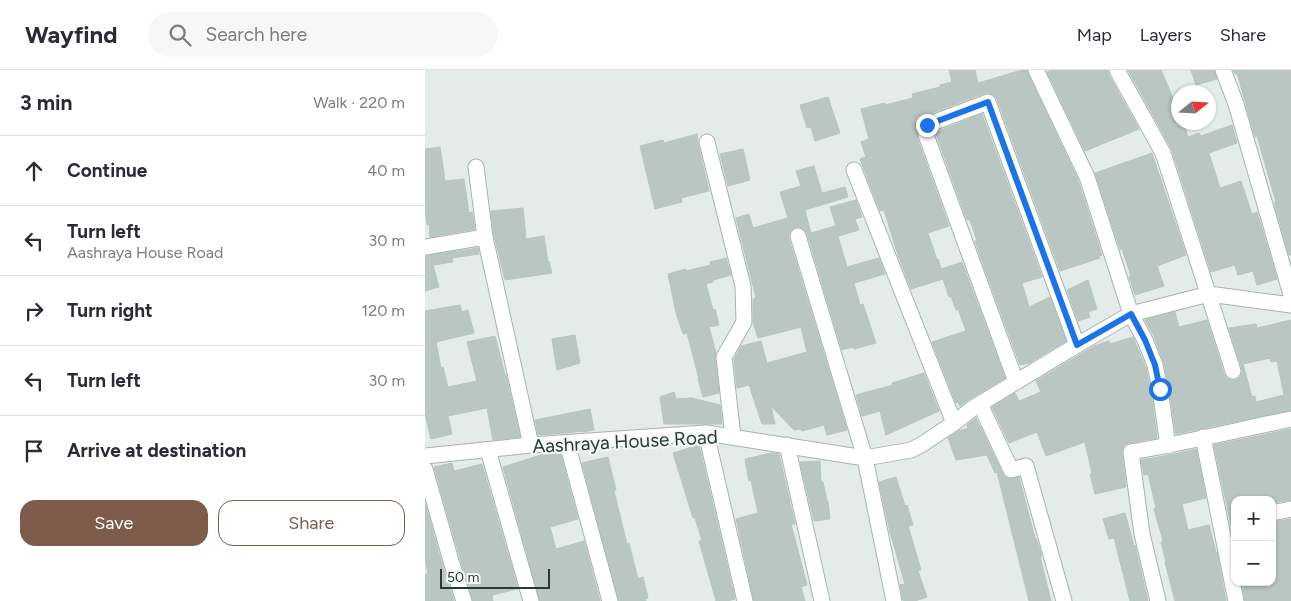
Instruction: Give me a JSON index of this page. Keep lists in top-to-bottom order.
{
  "streets": {
    "street": ["Aashraya House Road"]
  },
  "scale_bar": "50 m",
  "north": "right",
  "page": {
    "header": "Wayfind",
    "search": "Search here",
    "nav": ["Map", "Layers", "Share"],
    "heading": ["3 min", "Walk · 220 m"],
    "list": [
      ["Continue", "40 m"],
      ["Turn left", "Aashraya House Road", "30 m"],
      ["Turn right", "120 m"],
      ["Turn left", "30 m"],
      "Arrive at destination"
    ],
    "buttons": ["Save", "Share"],
    "map_buttons": ["+", "−"],
    "scale": "50 m"
  }
}
